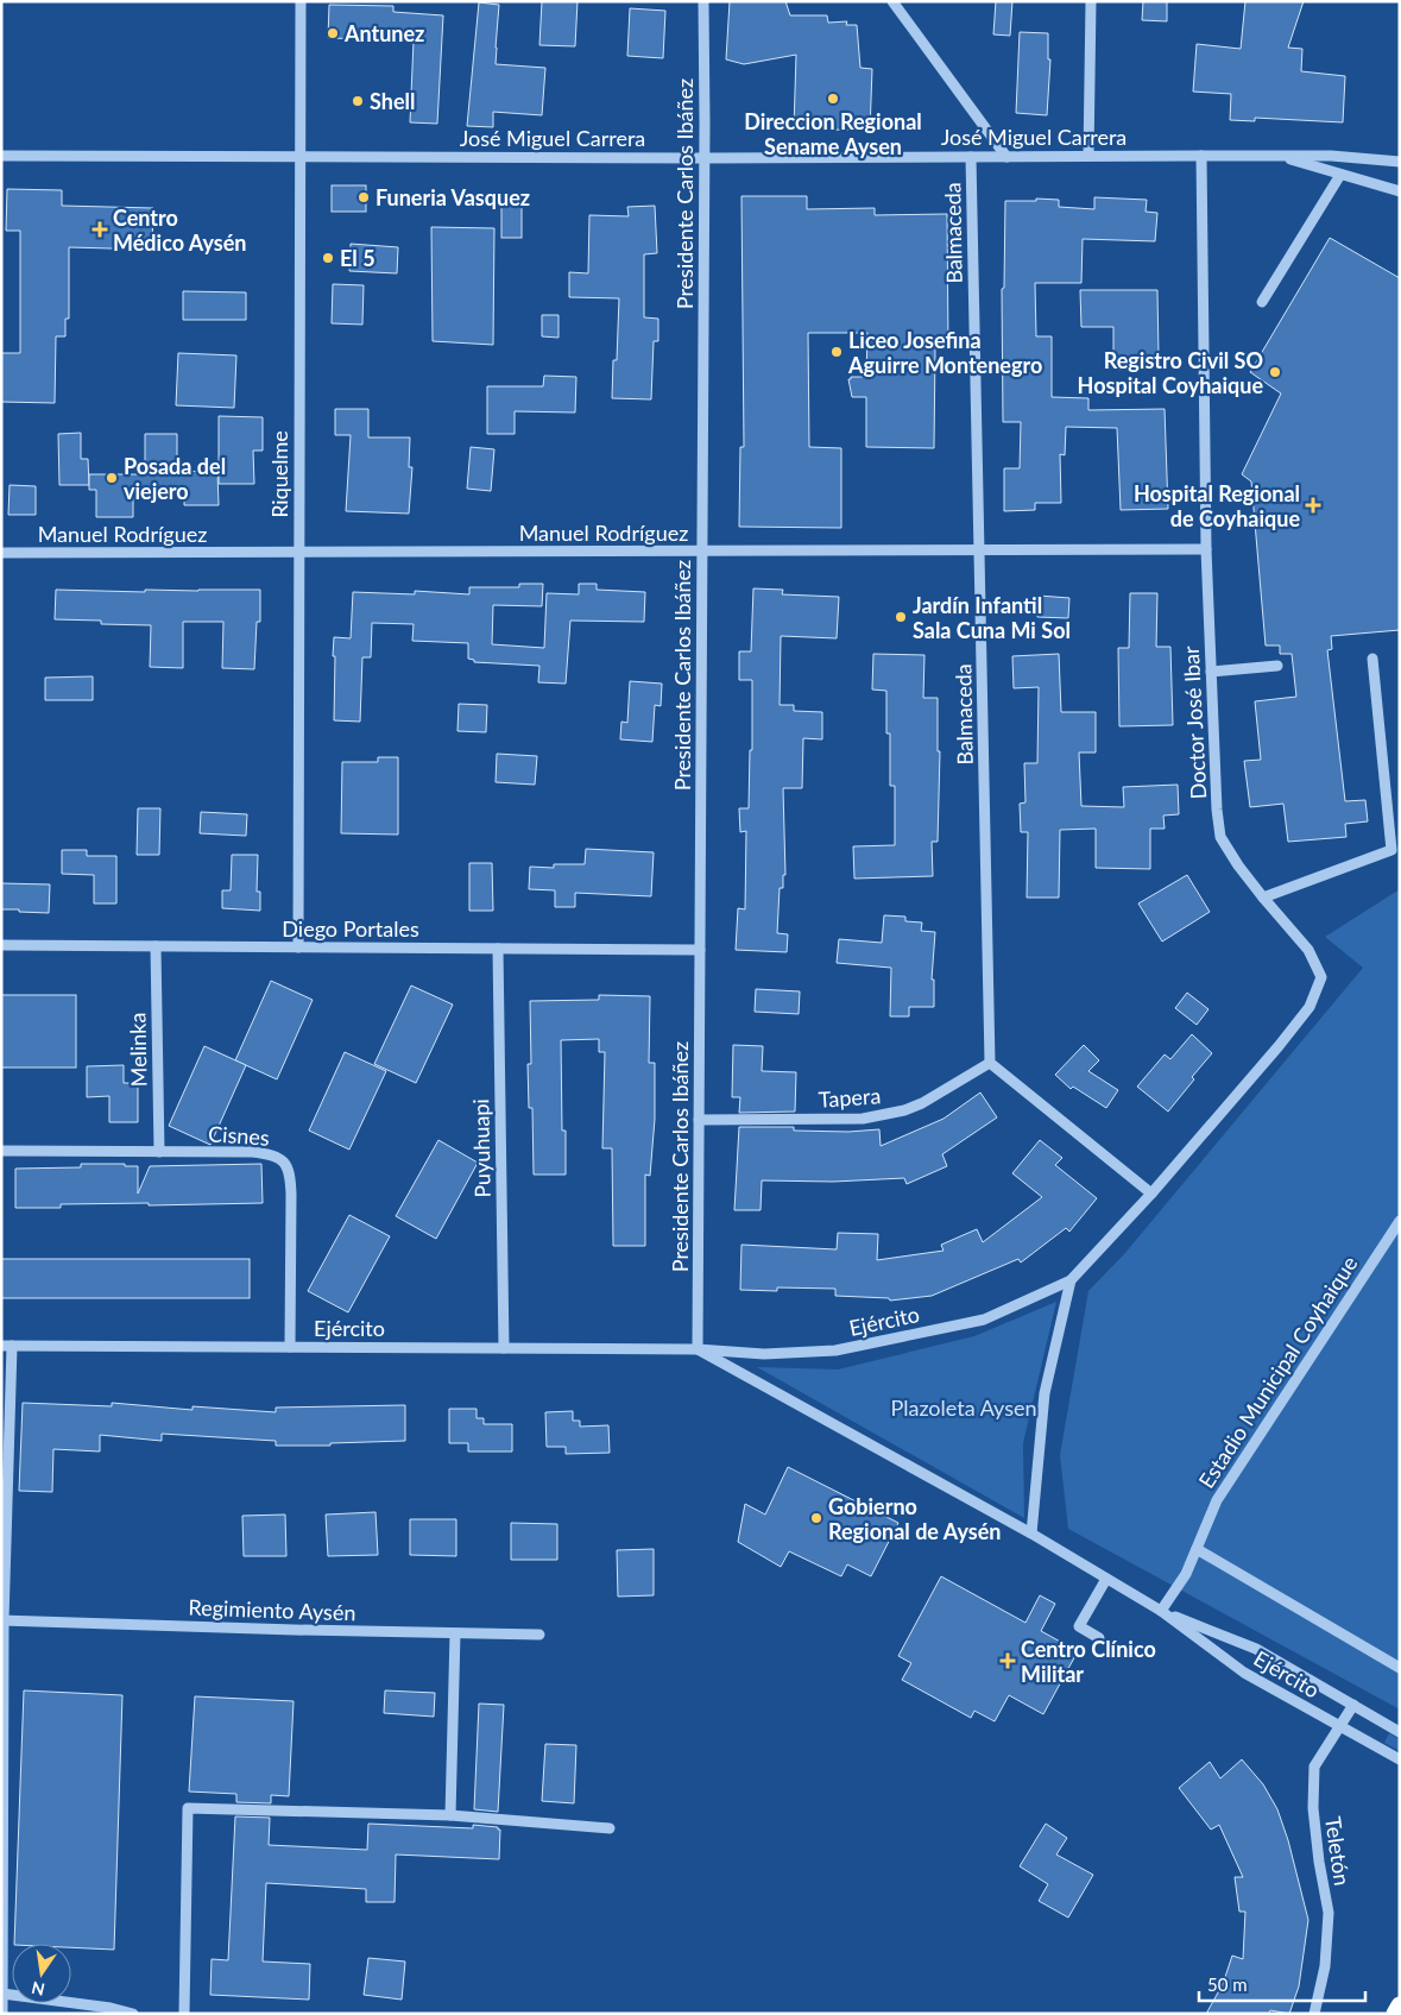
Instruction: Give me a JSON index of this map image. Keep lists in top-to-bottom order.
{
  "streets": {
    "street": [
      "José Miguel Carrera",
      "Presidente Carlos Ibáñez",
      "Balmaceda",
      "Riquelme",
      "Manuel Rodríguez",
      "Doctor José Ibar",
      "Diego Portales",
      "Melinka",
      "Tapera",
      "Cisnes",
      "Puyuhuapi",
      "Ejército",
      "Estadio Municipal Coyhaique",
      "Regimiento Aysén",
      "Teletón"
    ]
  },
  "crossings": [
    ["José Miguel Carrera", "Presidente Carlos Ibáñez"],
    ["José Miguel Carrera", "Balmaceda"],
    ["José Miguel Carrera", "Riquelme"],
    ["José Miguel Carrera", "Doctor José Ibar"],
    ["Presidente Carlos Ibáñez", "Manuel Rodríguez"],
    ["Presidente Carlos Ibáñez", "Diego Portales"],
    ["Presidente Carlos Ibáñez", "Tapera"],
    ["Presidente Carlos Ibáñez", "Ejército"],
    ["Balmaceda", "Manuel Rodríguez"],
    ["Balmaceda", "Tapera"],
    ["Riquelme", "Manuel Rodríguez"],
    ["Riquelme", "Diego Portales"],
    ["Manuel Rodríguez", "Doctor José Ibar"],
    ["Doctor José Ibar", "Ejército"],
    ["Diego Portales", "Melinka"],
    ["Diego Portales", "Puyuhuapi"],
    ["Melinka", "Cisnes"],
    ["Cisnes", "Ejército"],
    ["Puyuhuapi", "Ejército"],
    ["Ejército", "Estadio Municipal Coyhaique"],
    ["Ejército", "Teletón"]
  ],
  "parks": ["Plazoleta Aysen"],
  "places": {
    "other": [
      "Antunez",
      "Direccion Regional Sename Aysen",
      "Shell",
      "Funeria Vasquez",
      "El 5",
      "Liceo Josefina Aguirre Montenegro",
      "Registro Civil SO Hospital Coyhaique",
      "Posada del viejero",
      "Jardín Infantil Sala Cuna Mi Sol",
      "Gobierno Regional de Aysén"
    ],
    "health": ["Centro Médico Aysén", "Hospital Regional de Coyhaique", "Centro Clínico Militar"]
  },
  "scale_bar": "50 m",
  "north": "bottom"
}
